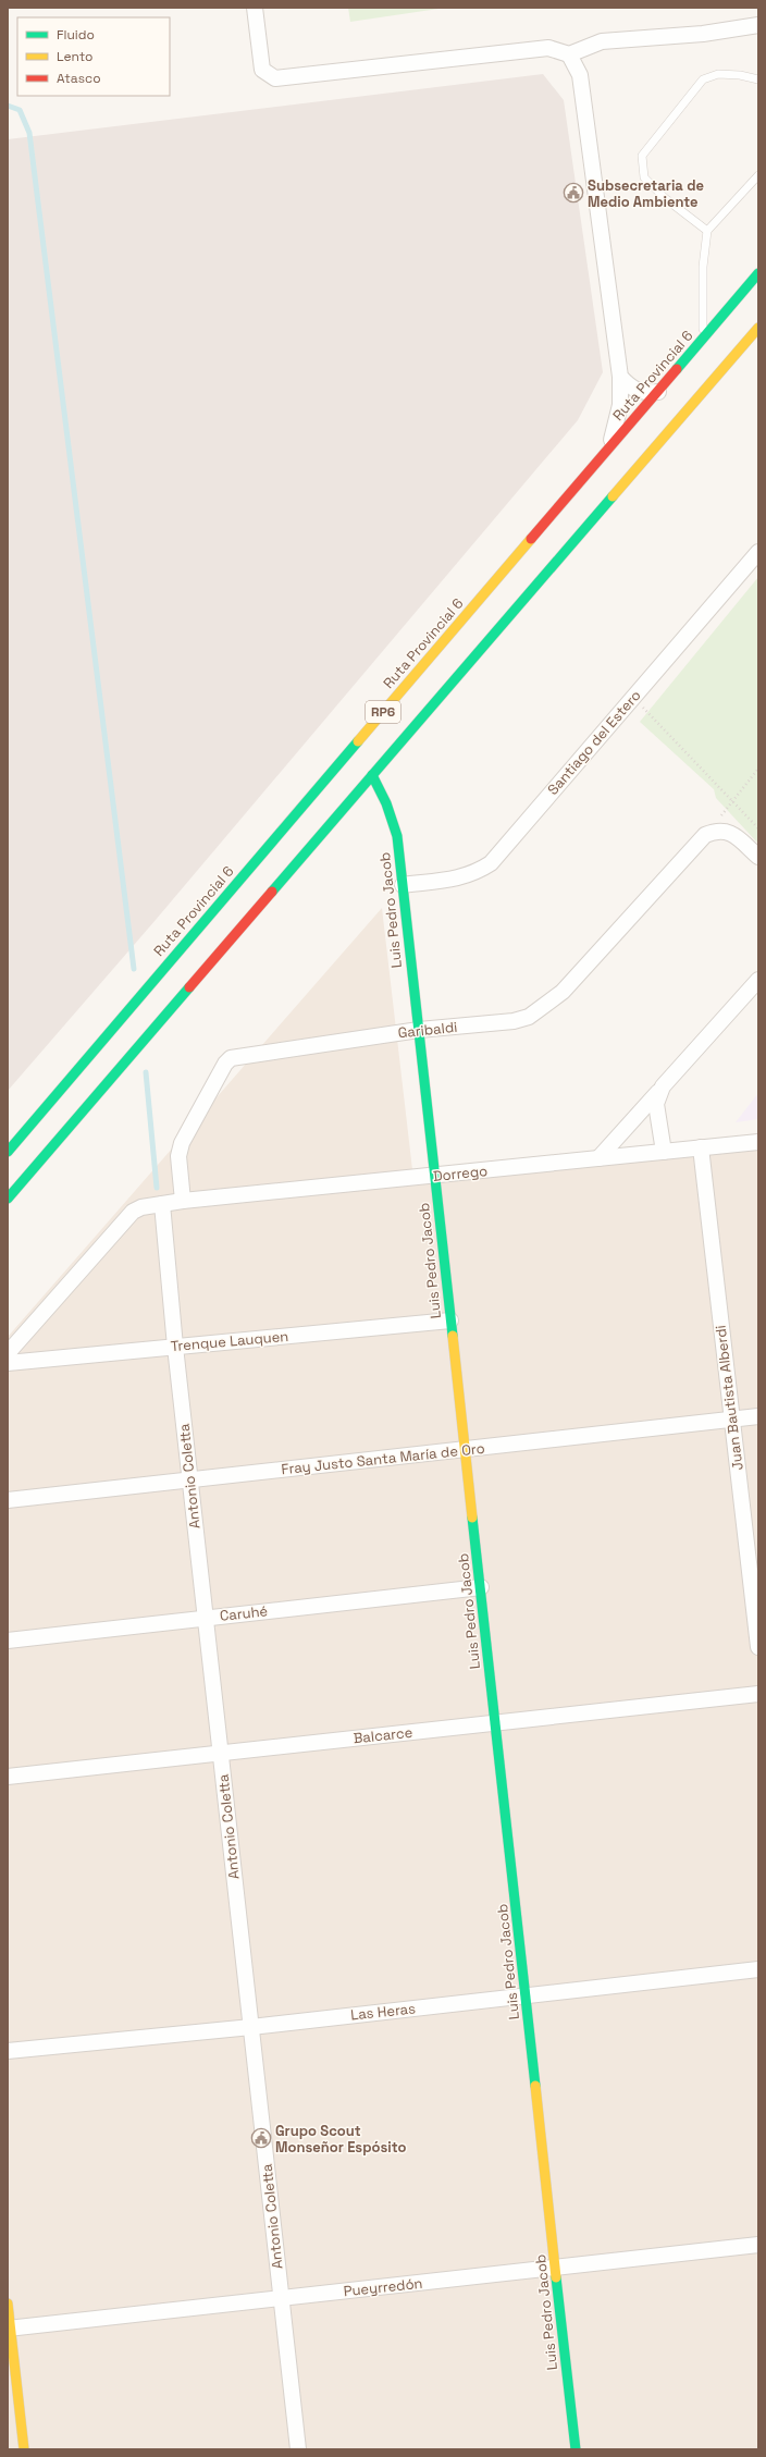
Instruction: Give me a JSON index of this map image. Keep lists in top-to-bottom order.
{
  "streets": {
    "main road": ["Ruta Provincial 6", "RP6", "Luis Pedro Jacob"],
    "street": [
      "Santiago del Estero",
      "Garibaldi",
      "Dorrego",
      "Trenque Lauquen",
      "Juan Bautista Alberdi",
      "Fray Justo Santa María de Oro",
      "Antonio Coletta",
      "Caruhé",
      "Balcarce",
      "Las Heras",
      "Pueyrredón"
    ]
  },
  "crossings": [
    ["RP6", "Luis Pedro Jacob"],
    ["Santiago del Estero", "Luis Pedro Jacob"],
    ["Luis Pedro Jacob", "Garibaldi"],
    ["Luis Pedro Jacob", "Dorrego"],
    ["Luis Pedro Jacob", "Trenque Lauquen"],
    ["Luis Pedro Jacob", "Fray Justo Santa María de Oro"],
    ["Luis Pedro Jacob", "Caruhé"],
    ["Luis Pedro Jacob", "Balcarce"],
    ["Luis Pedro Jacob", "Las Heras"],
    ["Luis Pedro Jacob", "Pueyrredón"],
    ["Garibaldi", "Dorrego"],
    ["Dorrego", "Juan Bautista Alberdi"],
    ["Dorrego", "Antonio Coletta"],
    ["Trenque Lauquen", "Antonio Coletta"],
    ["Juan Bautista Alberdi", "Fray Justo Santa María de Oro"],
    ["Fray Justo Santa María de Oro", "Antonio Coletta"],
    ["Antonio Coletta", "Caruhé"],
    ["Antonio Coletta", "Balcarce"],
    ["Antonio Coletta", "Las Heras"],
    ["Antonio Coletta", "Pueyrredón"]
  ],
  "places": {
    "public building": ["Subsecretaria de Medio Ambiente", "Grupo Scout Monseñor Espósito"]
  },
  "legend": ["Fluido", "Lento", "Atasco"]
}
